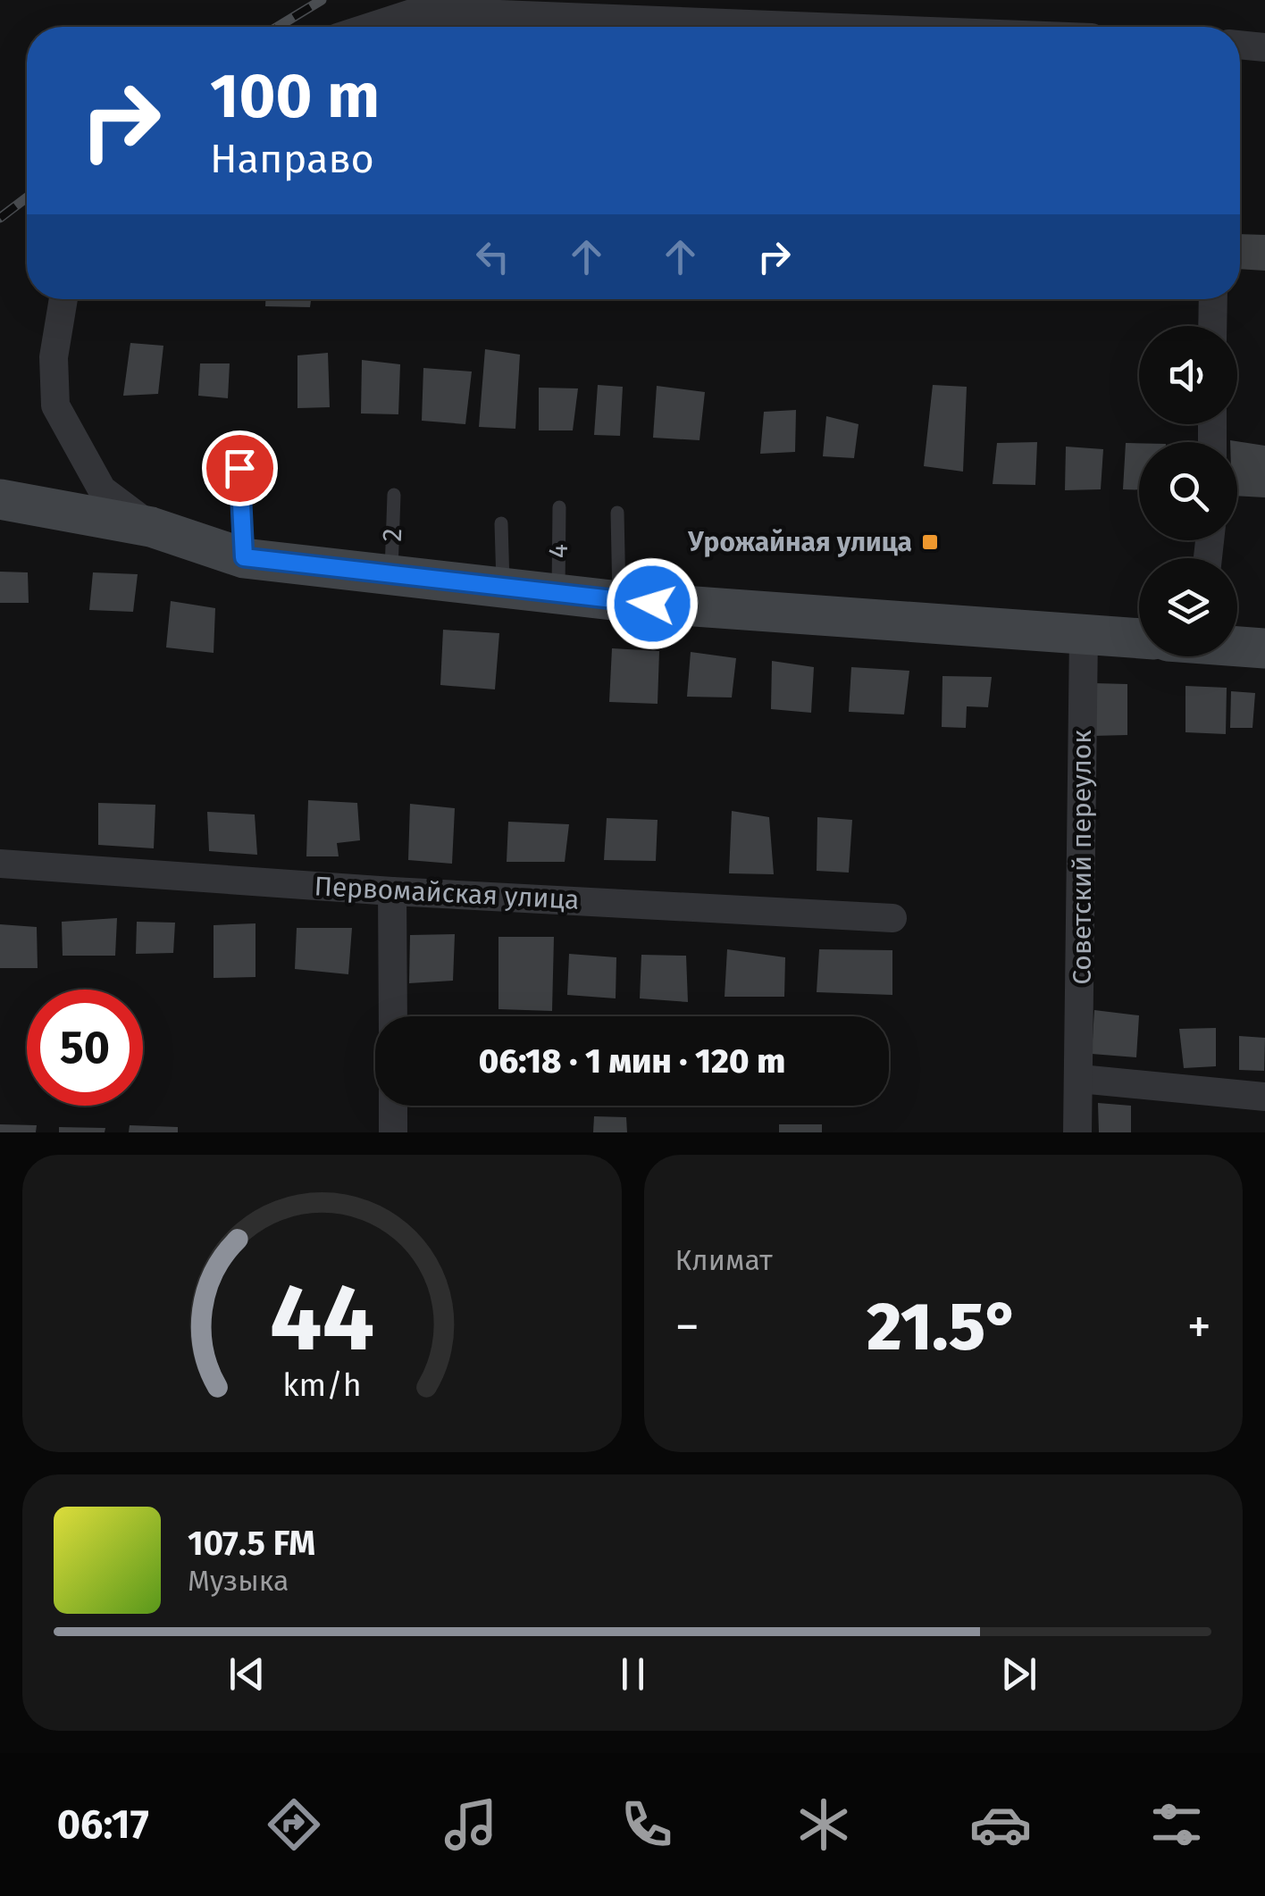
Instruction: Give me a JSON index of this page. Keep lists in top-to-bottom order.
{
  "streets": {
    "street": ["Советский переулок", "Первомайская улица"],
    "lane": ["2", "4"]
  },
  "places": {
    "transit": ["Урожайная улица"]
  },
  "page": {
    "turn": ["100 m", "Направо"],
    "limit": "50",
    "trip": "06:18 · 1 мин · 120 m",
    "tile": "Климат",
    "heat": ["−", "21.5°", "+"],
    "song": ["107.5 FM", "Музыка"],
    "tabs": "06:17",
    "gauge": ["44", "km/h"]
  }
}
